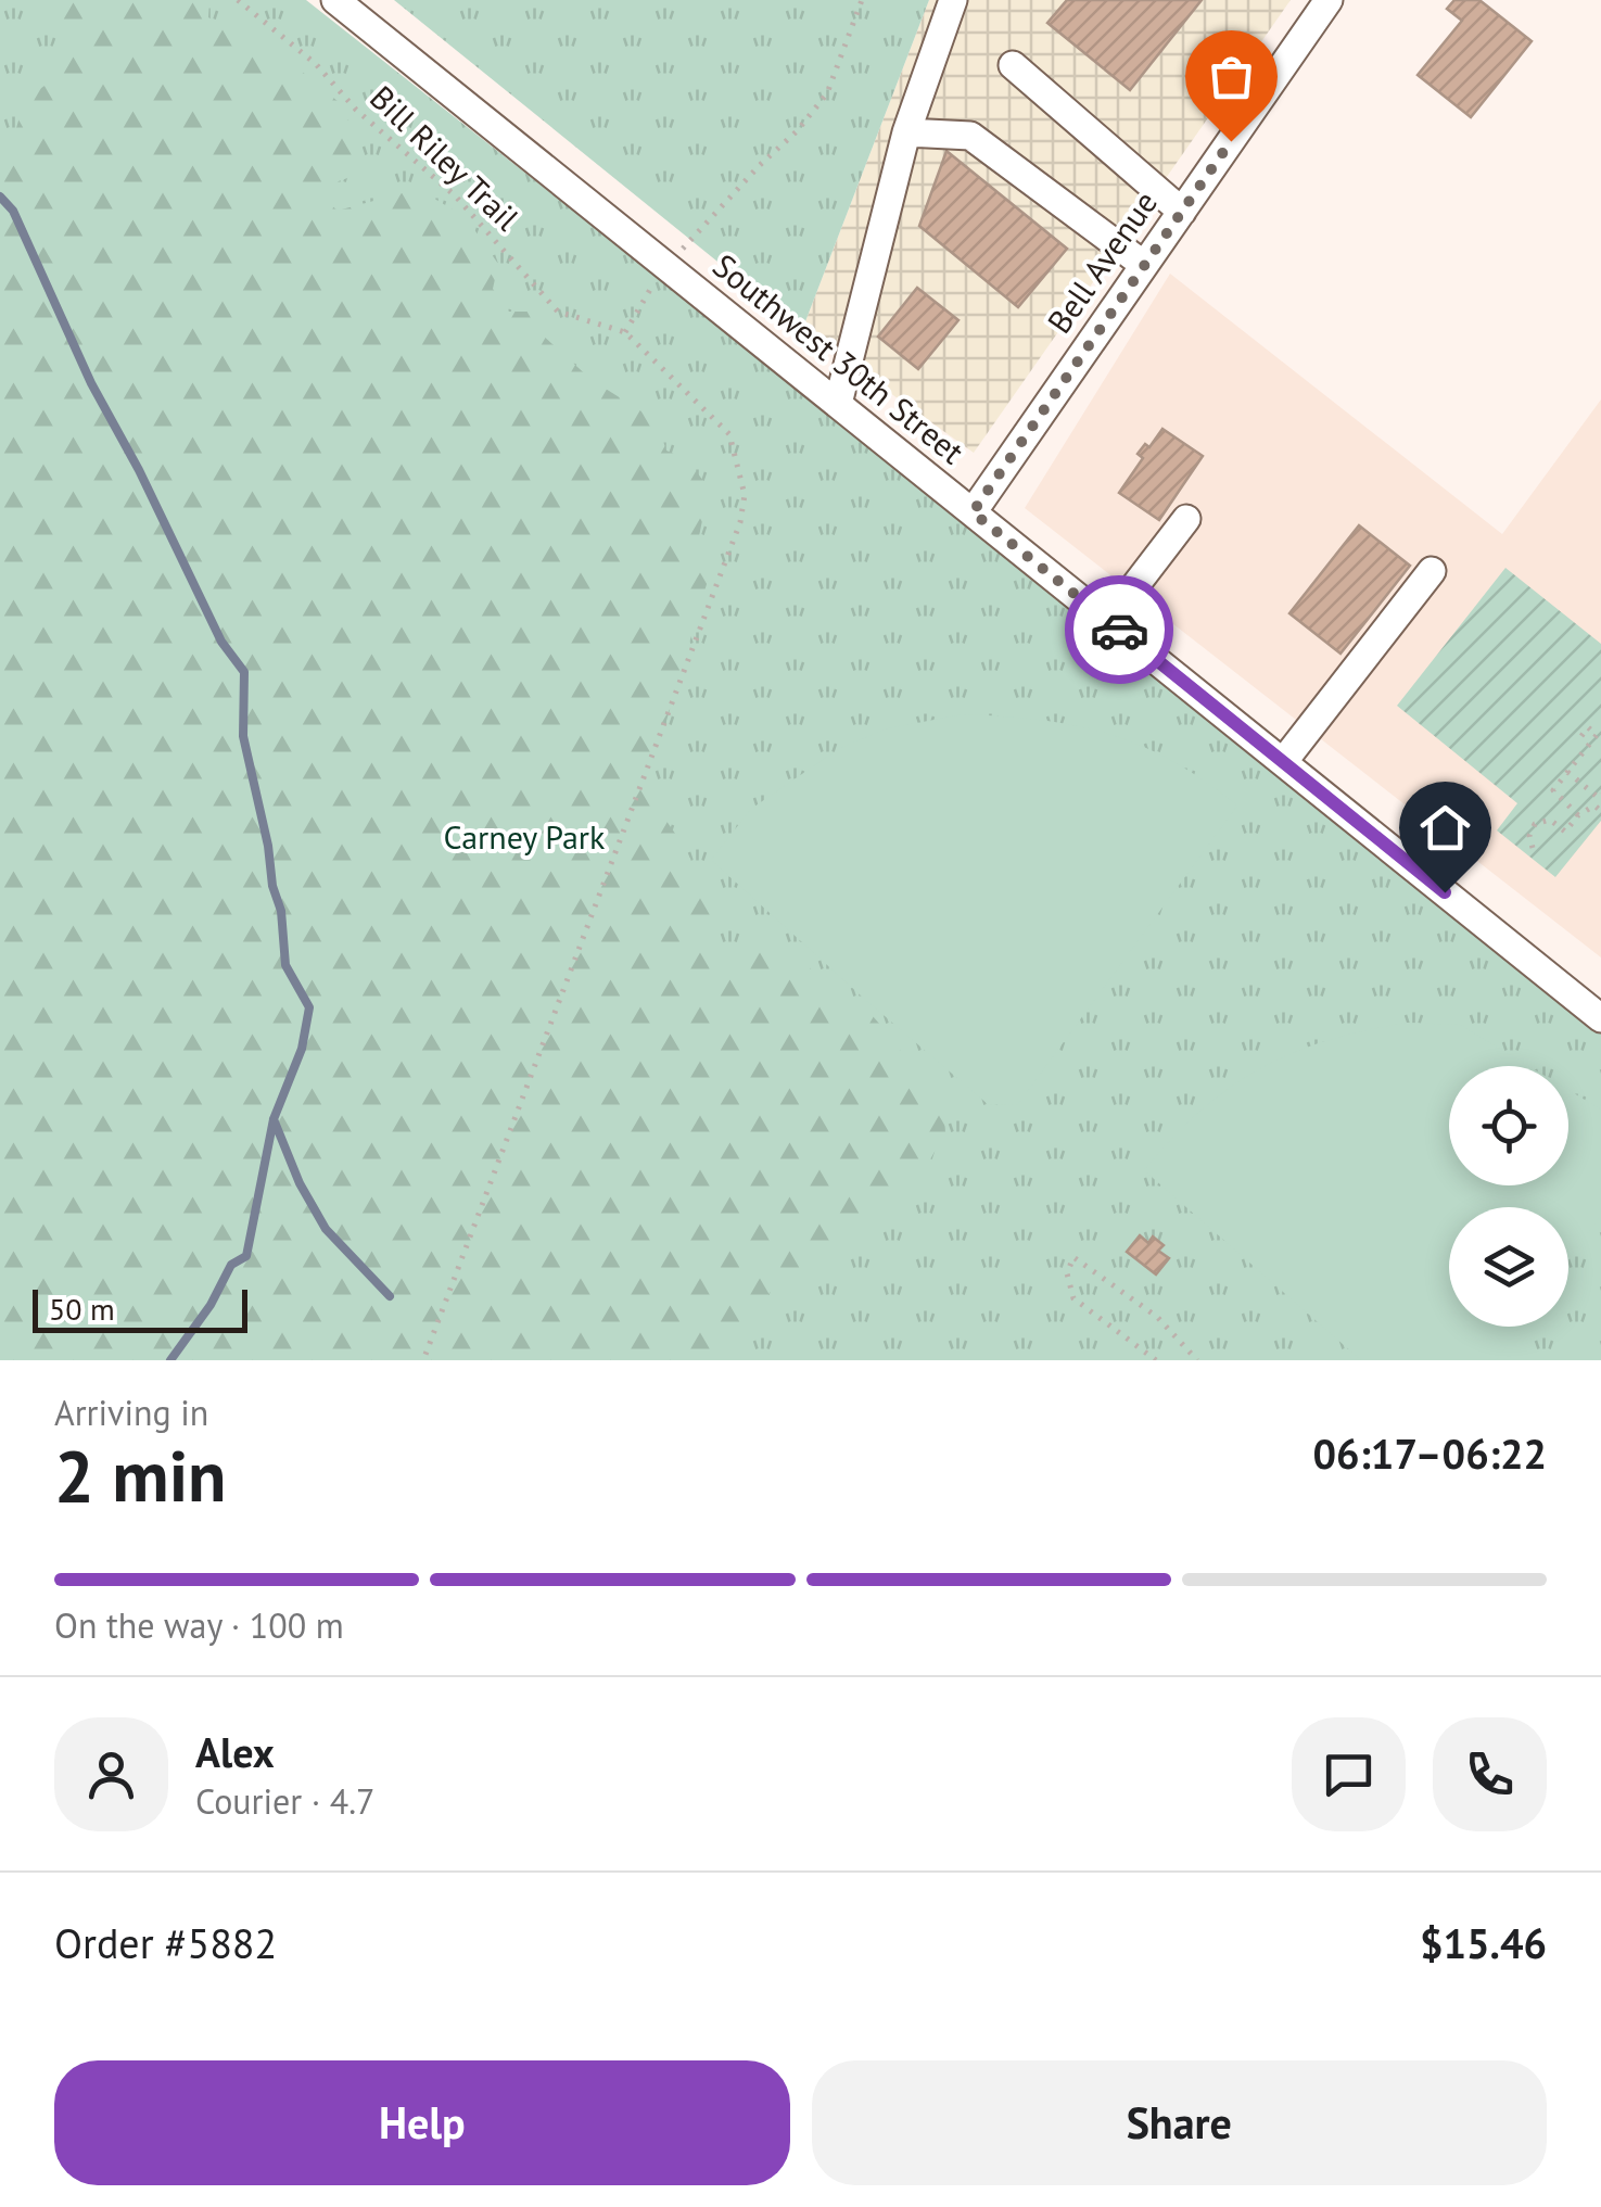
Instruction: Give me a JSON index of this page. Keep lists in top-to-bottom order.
{
  "streets": {
    "street": ["Bell Avenue", "Southwest 30th Street"],
    "path": ["Bill Riley Trail"]
  },
  "crossings": [
    ["Bell Avenue", "Southwest 30th Street"]
  ],
  "parks": ["Carney Park"],
  "scale_bar": "50 m",
  "page": {
    "scale": "50 m",
    "heading": ["2 min", "Arriving in", "06:17–06:22"],
    "panel": [
      "Alex",
      "Courier · 4.7",
      "Order #5882",
      "$15.46"
    ],
    "bar": "On the way · 100 m",
    "buttons": ["Help", "Share"]
  }
}
